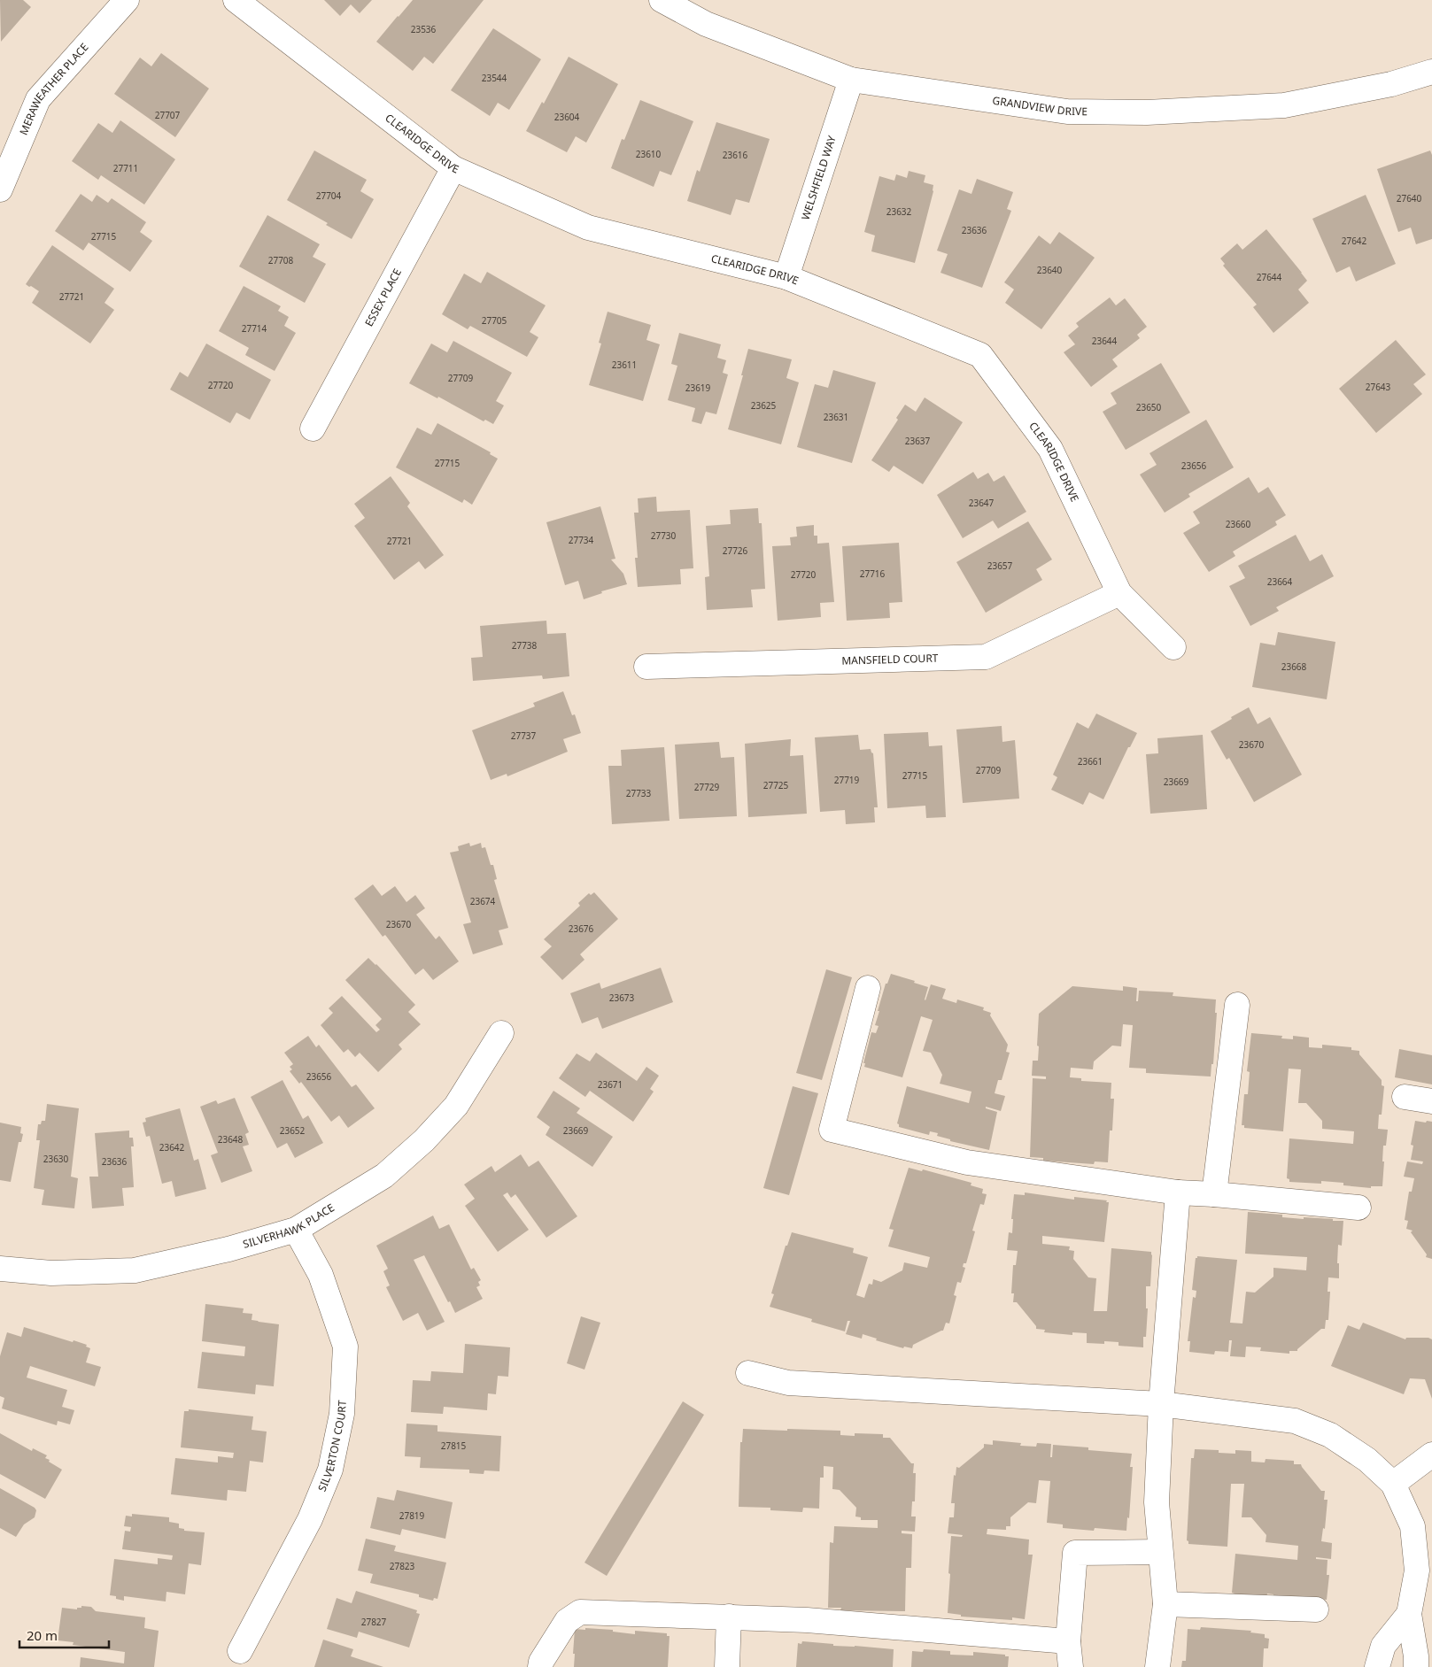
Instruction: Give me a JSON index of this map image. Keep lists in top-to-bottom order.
{
  "streets": {
    "street": [
      "MERAWEATHER PLACE",
      "GRANDVIEW DRIVE",
      "CLEARIDGE DRIVE",
      "WELSHFIELD WAY",
      "ESSEX PLACE",
      "MANSFIELD COURT",
      "SILVERHAWK PLACE",
      "SILVERTON COURT"
    ]
  },
  "crossings": [
    ["GRANDVIEW DRIVE", "WELSHFIELD WAY"],
    ["CLEARIDGE DRIVE", "WELSHFIELD WAY"],
    ["CLEARIDGE DRIVE", "ESSEX PLACE"],
    ["CLEARIDGE DRIVE", "MANSFIELD COURT"],
    ["SILVERHAWK PLACE", "SILVERTON COURT"]
  ],
  "house_numbers": [
    "23536",
    "23544",
    "27707",
    "23604",
    "23610",
    "23616",
    "27711",
    "27704",
    "27640",
    "23632",
    "23636",
    "27715",
    "27642",
    "27708",
    "23640",
    "27644",
    "27721",
    "27705",
    "27714",
    "23644",
    "23611",
    "27709",
    "27720",
    "27643",
    "23619",
    "23625",
    "23650",
    "23631",
    "23637",
    "27715",
    "23656",
    "23647",
    "23660",
    "27730",
    "27734",
    "27721",
    "27726",
    "23657",
    "27716",
    "27720",
    "23664",
    "27738",
    "23668",
    "27737",
    "23670",
    "23661",
    "27709",
    "27715",
    "27719",
    "23669",
    "27725",
    "27729",
    "27733",
    "23674",
    "23670",
    "23676",
    "23673",
    "23656",
    "23671",
    "23652",
    "23669",
    "23648",
    "23642",
    "23630",
    "23636",
    "27815",
    "27819",
    "27823",
    "27827"
  ],
  "scale_bar": "20 m"
}
